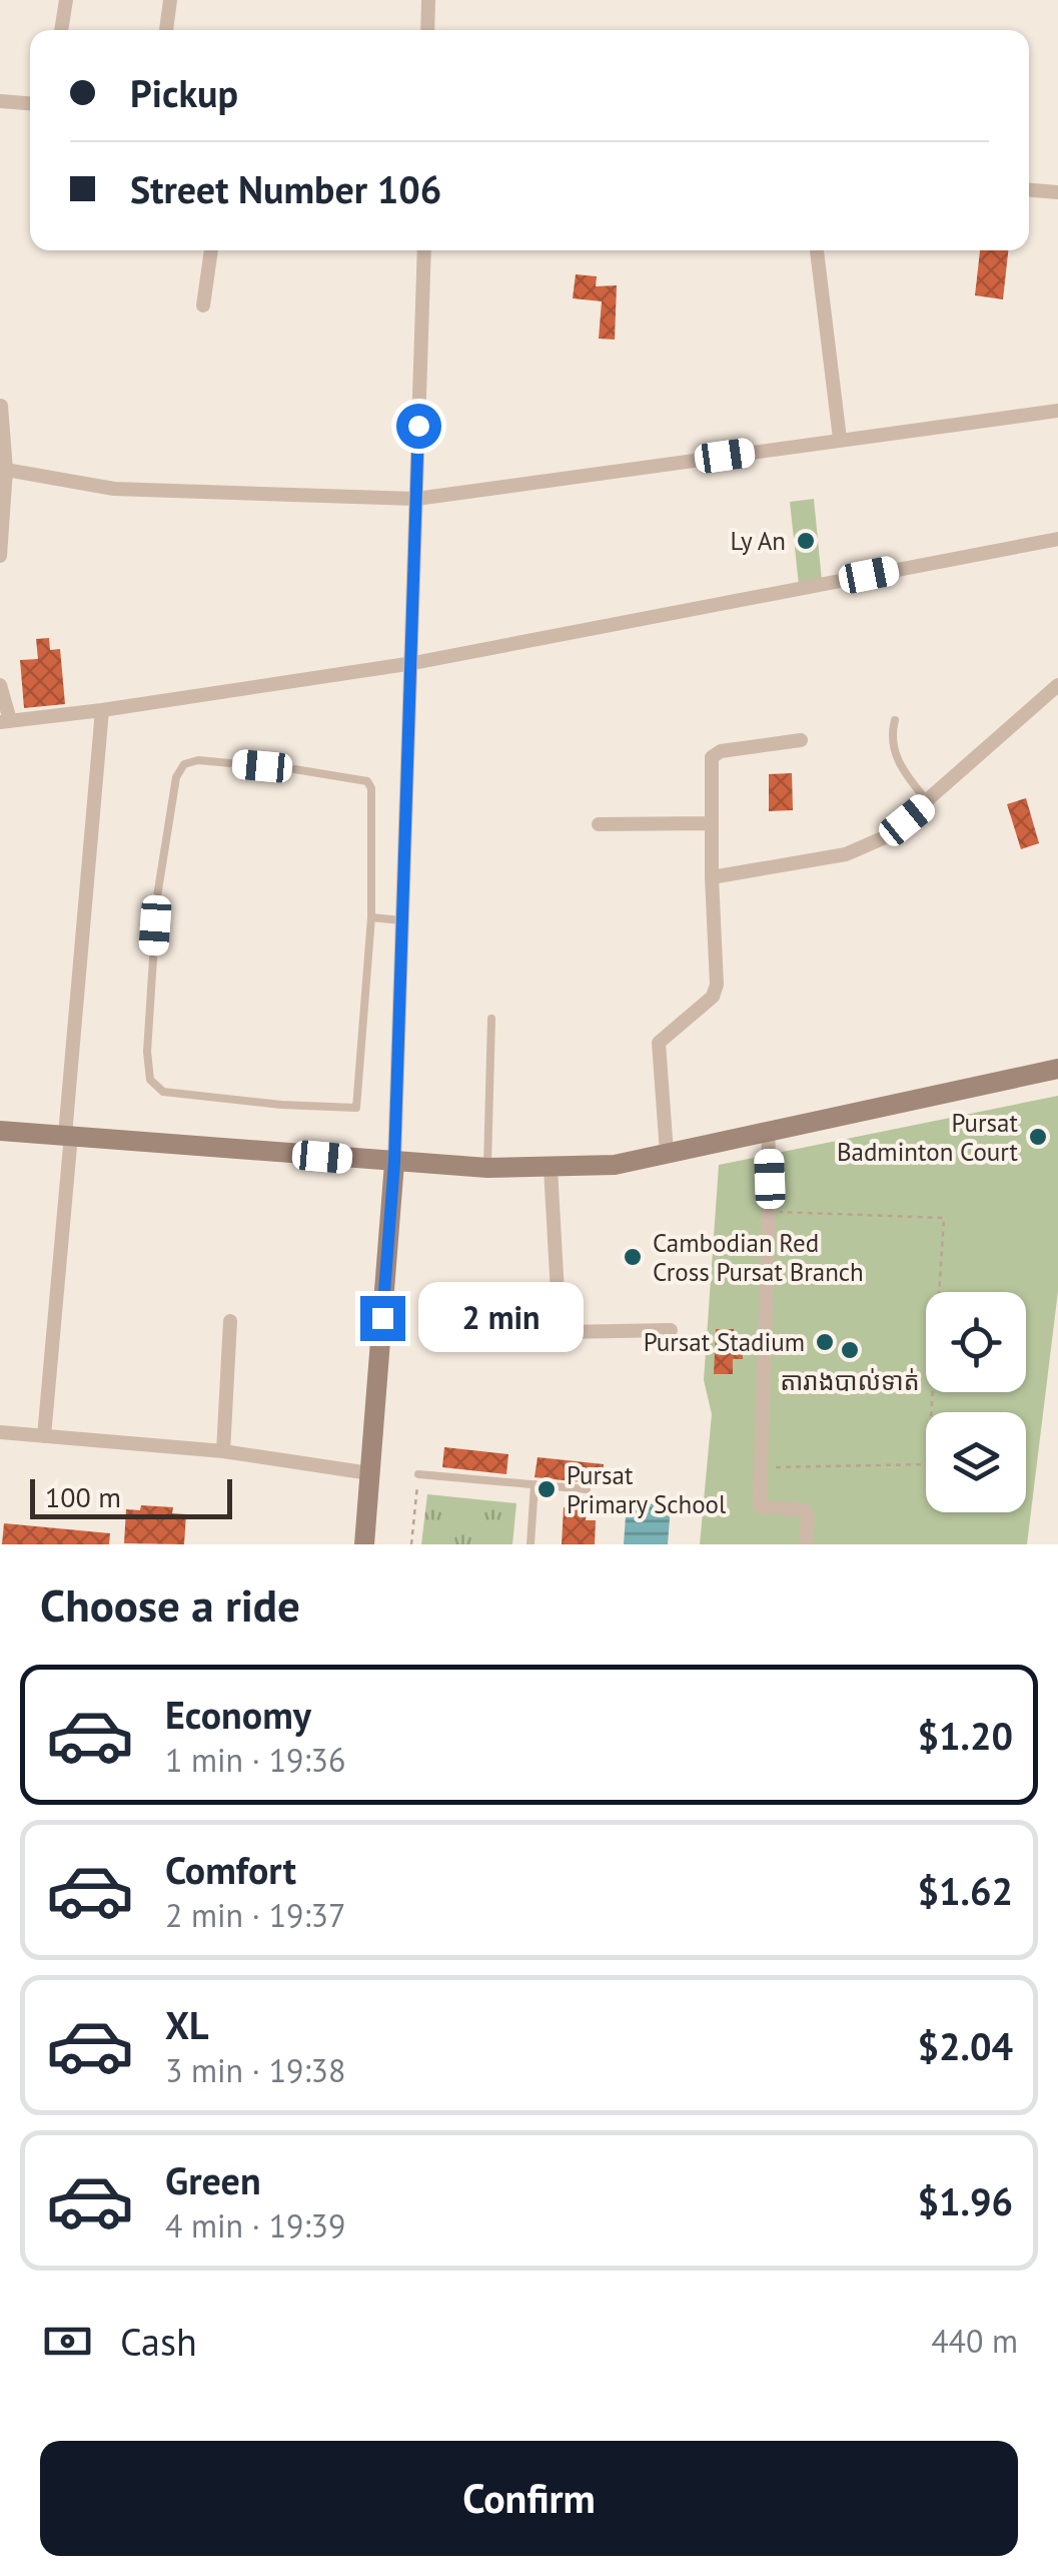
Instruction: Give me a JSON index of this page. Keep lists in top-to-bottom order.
{
  "places": [
    "Ly An",
    "Pursat Badminton Court",
    "Cambodian Red Cross Pursat Branch",
    "Pursat Stadium",
    "តារាងបាល់ទាត់",
    "Pursat Primary School"
  ],
  "scale_bar": "100 m",
  "page": {
    "banner": ["Pickup", "Street Number 106"],
    "bubble": "2 min",
    "scale": "100 m",
    "heading": "Choose a ride",
    "list": [
      {
        "name": "Economy",
        "note": "1 min · 19:36",
        "value": "$1.20"
      },
      {
        "name": "Comfort",
        "note": "2 min · 19:37",
        "value": "$1.62"
      },
      {
        "name": "XL",
        "note": "3 min · 19:38",
        "value": "$2.04"
      },
      {
        "name": "Green",
        "note": "4 min · 19:39",
        "value": "$1.96"
      }
    ],
    "pay": ["Cash", "440 m"],
    "buttons": "Confirm"
  }
}
